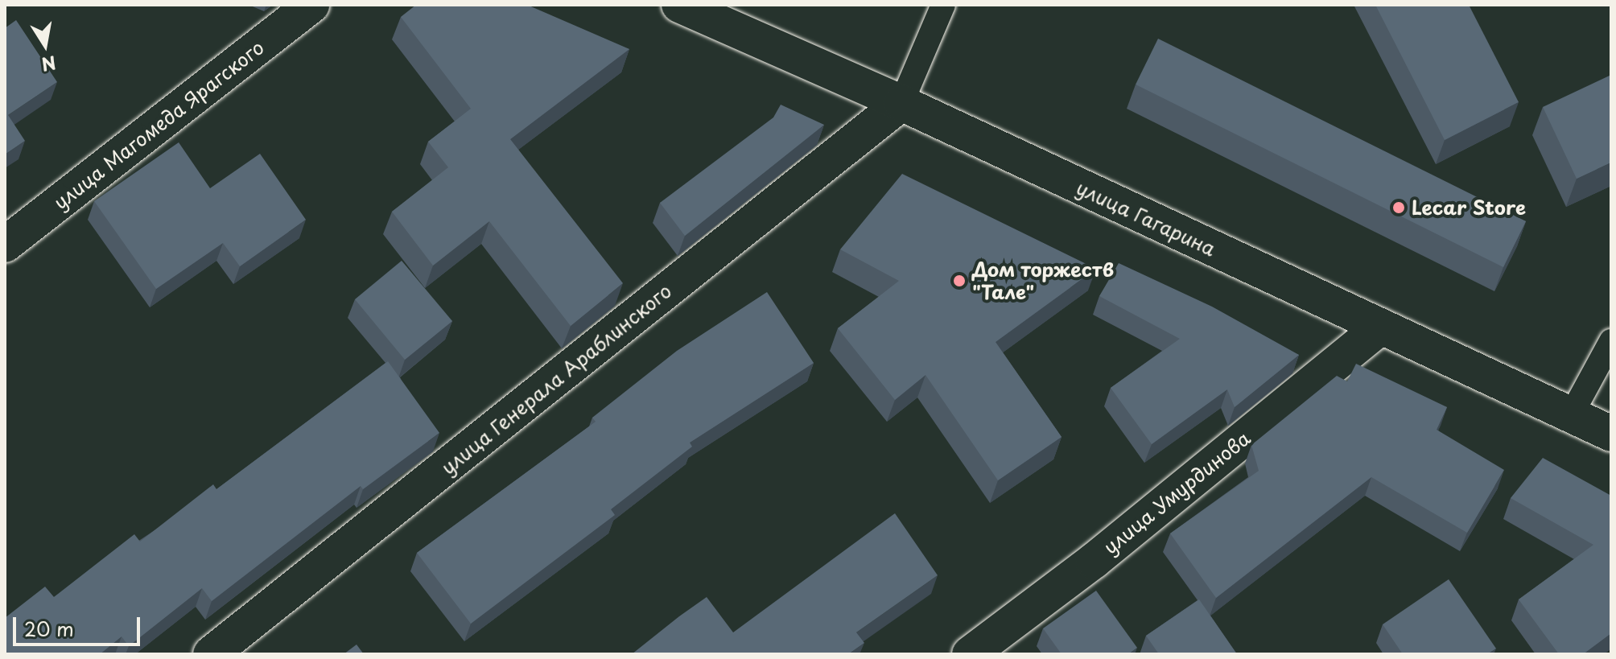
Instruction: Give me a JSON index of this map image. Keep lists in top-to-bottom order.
{
  "streets": {
    "street": [
      "улица Магомеда Ярагского",
      "улица Гагарина",
      "улица Генерала Араблинского",
      "улица Умурдинова"
    ]
  },
  "crossings": [
    ["улица Гагарина", "улица Генерала Араблинского"],
    ["улица Гагарина", "улица Умурдинова"]
  ],
  "places": ["Lecar Store", "Дом торжеств \"Тале\""],
  "scale_bar": "20 m",
  "north": "bottom"
}
